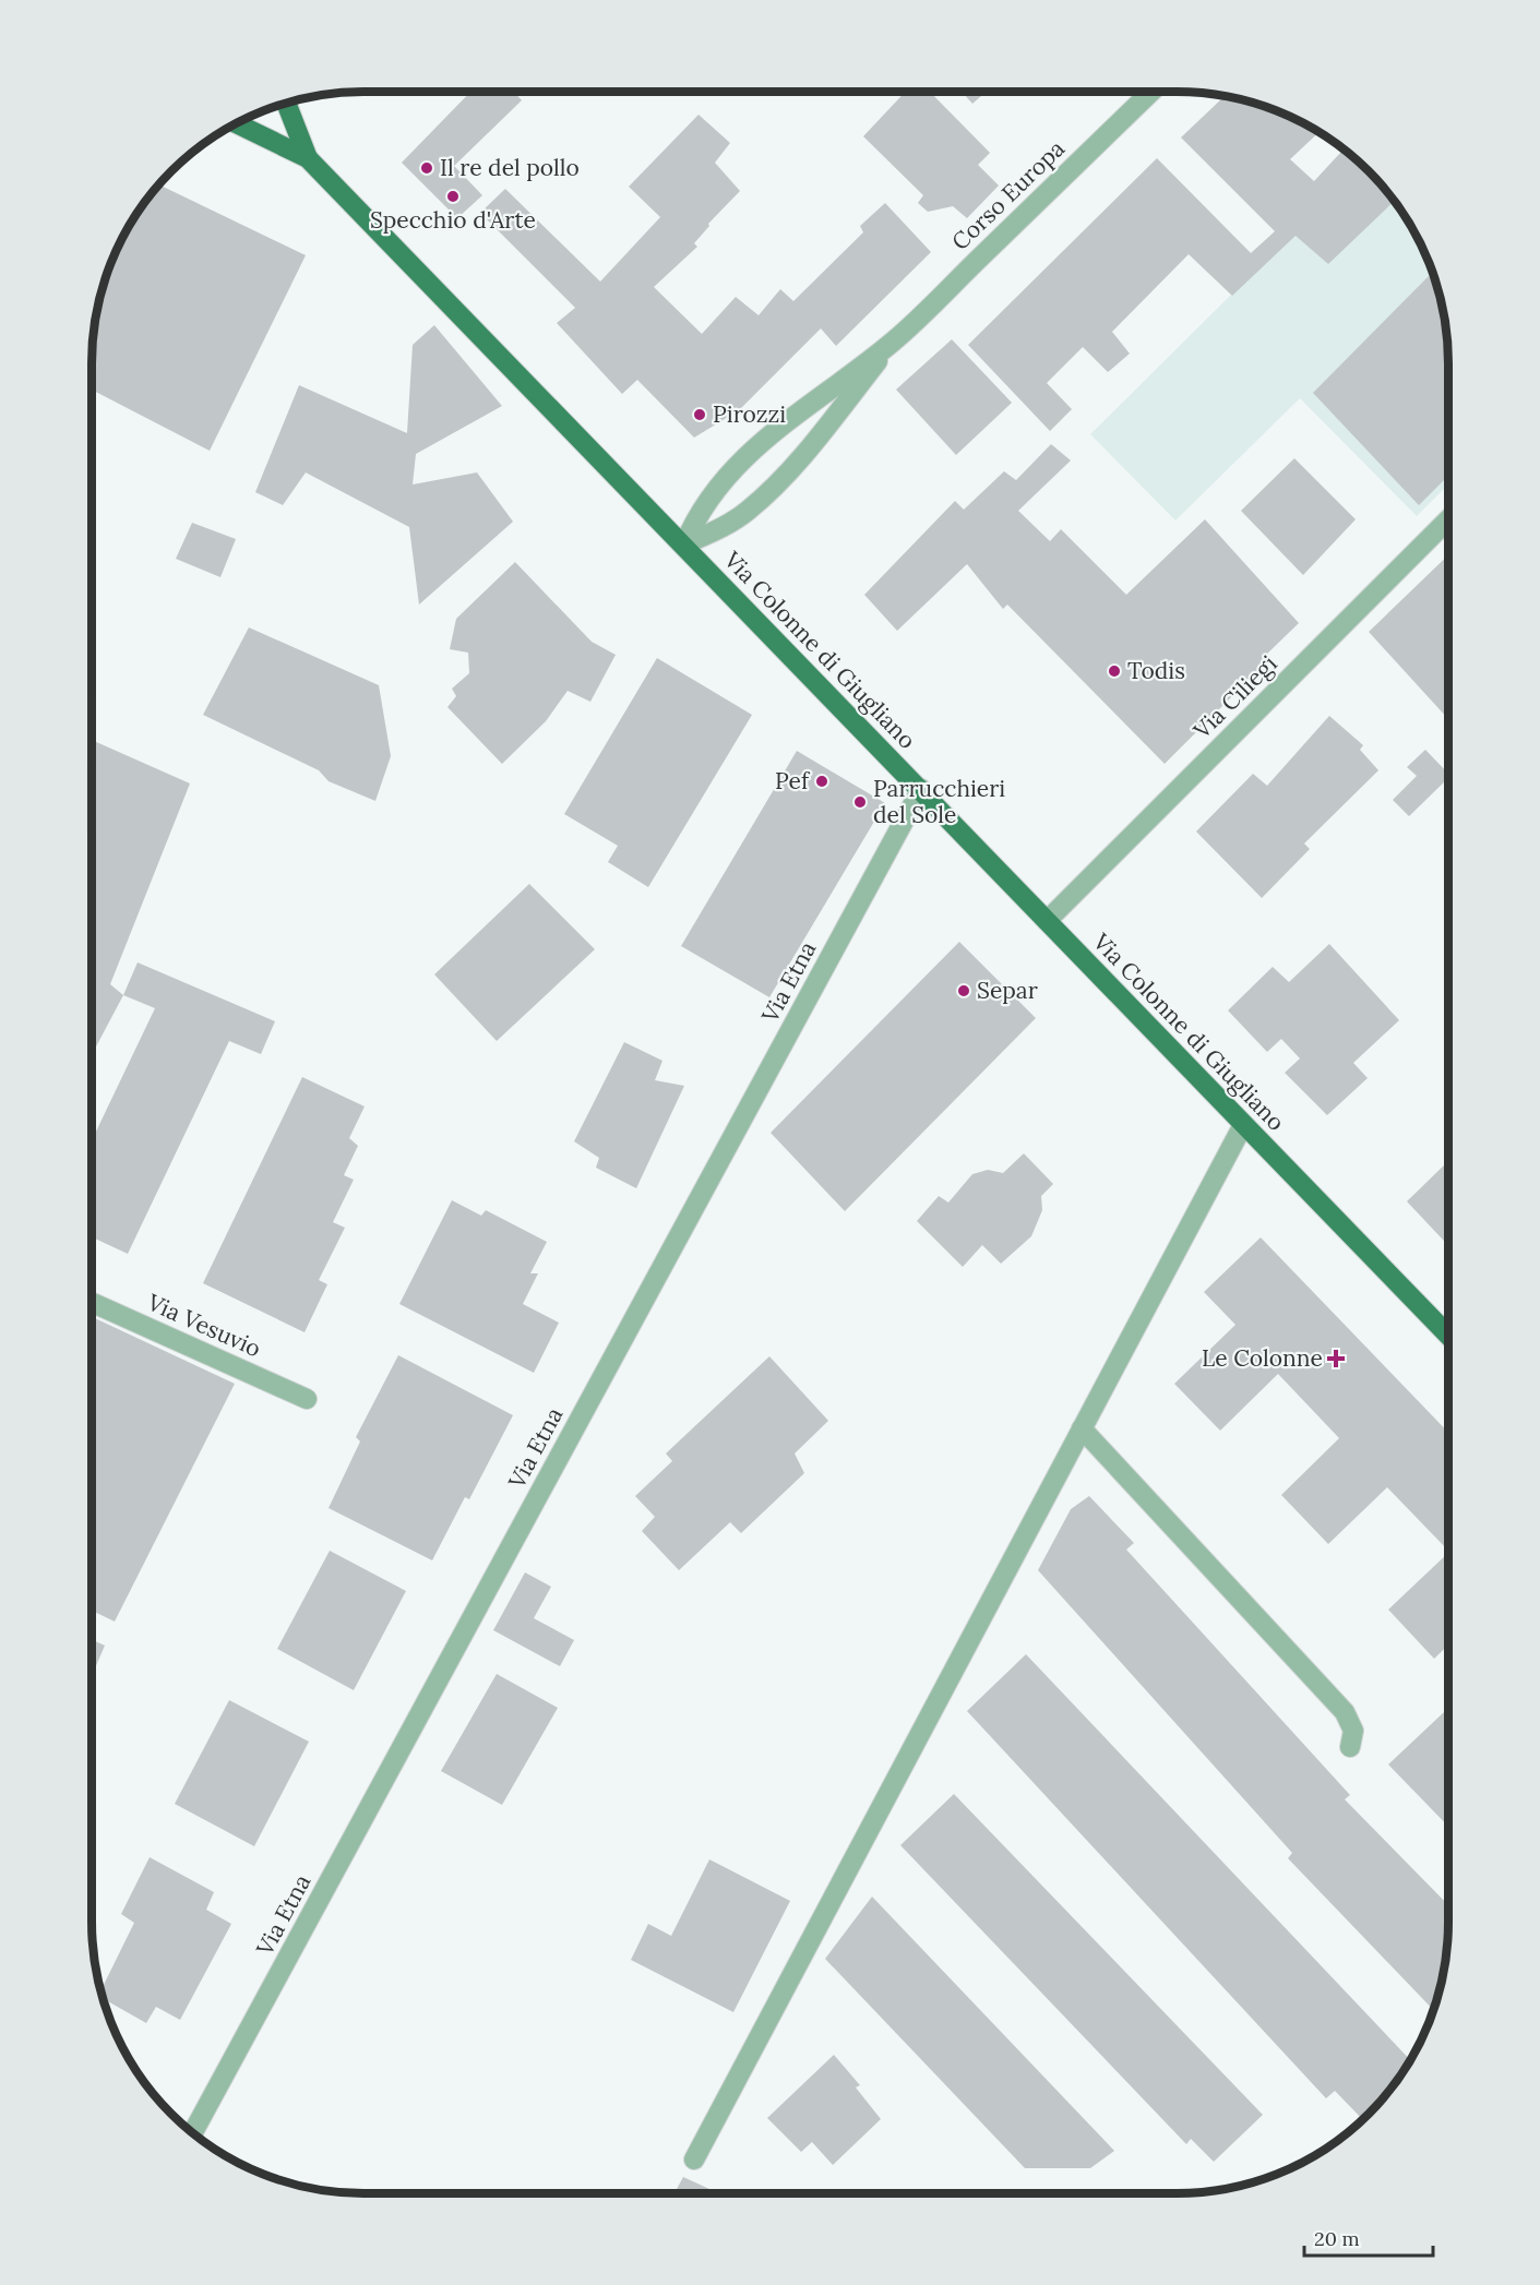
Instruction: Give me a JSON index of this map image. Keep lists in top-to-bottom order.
{
  "streets": {
    "main road": ["Via Colonne di Giugliano"],
    "street": [
      "Corso Europa",
      "Via Ciliegi",
      "Via Etna",
      "Via Vesuvio"
    ]
  },
  "crossings": [
    ["Corso Europa", "Via Colonne di Giugliano"],
    ["Via Colonne di Giugliano", "Via Ciliegi"],
    ["Via Colonne di Giugliano", "Via Etna"]
  ],
  "places": {
    "other": [
      "Il re del pollo",
      "Specchio d'Arte",
      "Pirozzi",
      "Todis",
      "Pef",
      "Parrucchieri del Sole",
      "Separ"
    ],
    "health": ["Le Colonne"]
  },
  "scale_bar": "20 m"
}
